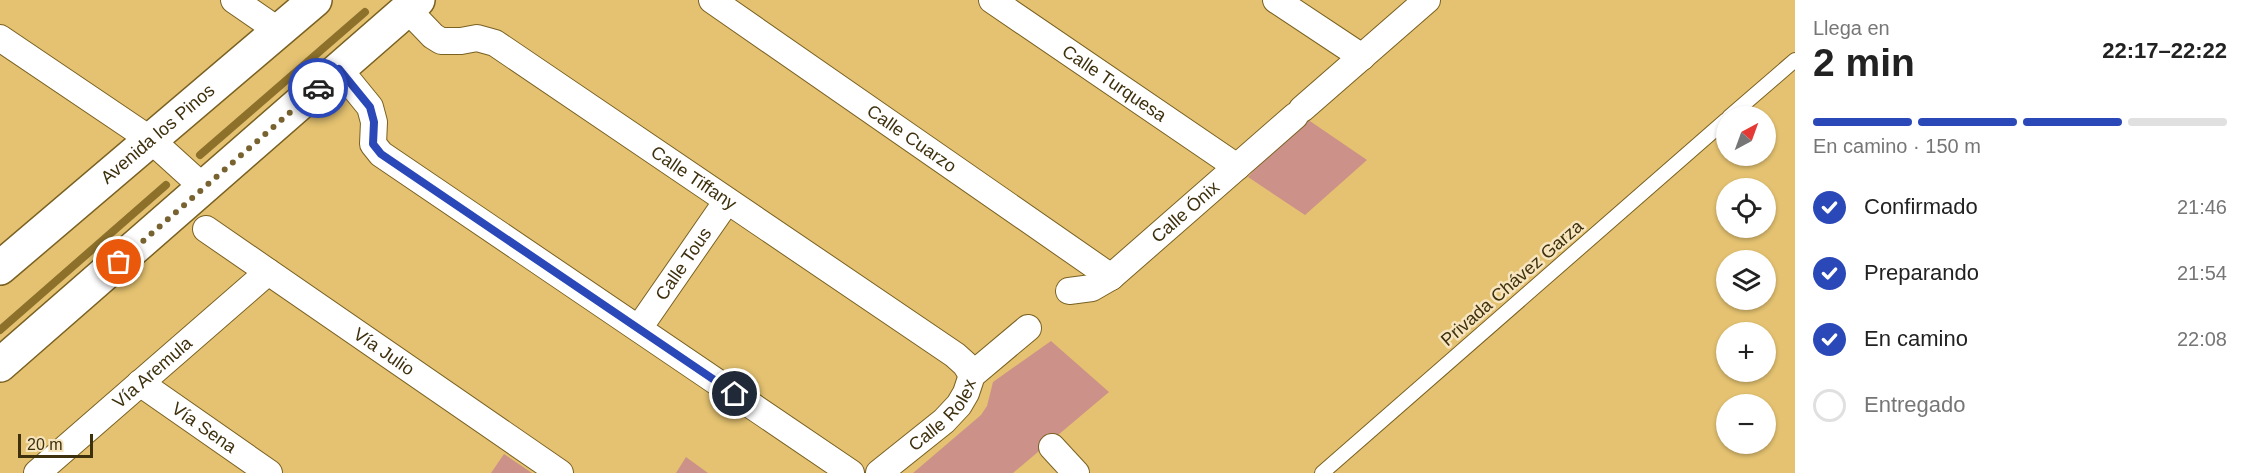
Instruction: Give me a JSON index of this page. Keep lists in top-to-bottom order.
{
  "streets": {
    "street": [
      "Calle Turquesa",
      "Avenida los Pinos",
      "Calle Cuarzo",
      "Calle Tiffany",
      "Calle Ónix",
      "Calle Tous",
      "Vía Julio",
      "Vía Aremula",
      "Calle Rolex",
      "Vía Sena"
    ],
    "lane": ["Privada Chávez Garza"]
  },
  "crossings": [
    ["Calle Turquesa", "Calle Ónix"],
    ["Calle Cuarzo", "Calle Ónix"],
    ["Calle Tiffany", "Calle Tous"],
    ["Calle Tiffany", "Calle Rolex"],
    ["Vía Julio", "Vía Aremula"],
    ["Vía Aremula", "Vía Sena"]
  ],
  "scale_bar": "20 m",
  "north": "top right",
  "page": {
    "heading": ["2 min", "Llega en", "22:17–22:22"],
    "bar": "En camino · 150 m",
    "map_buttons": ["+", "−"],
    "list": [
      ["Confirmado", "21:46"],
      ["Preparando", "21:54"],
      ["En camino", "22:08"],
      "Entregado"
    ],
    "scale": "20 m"
  }
}
